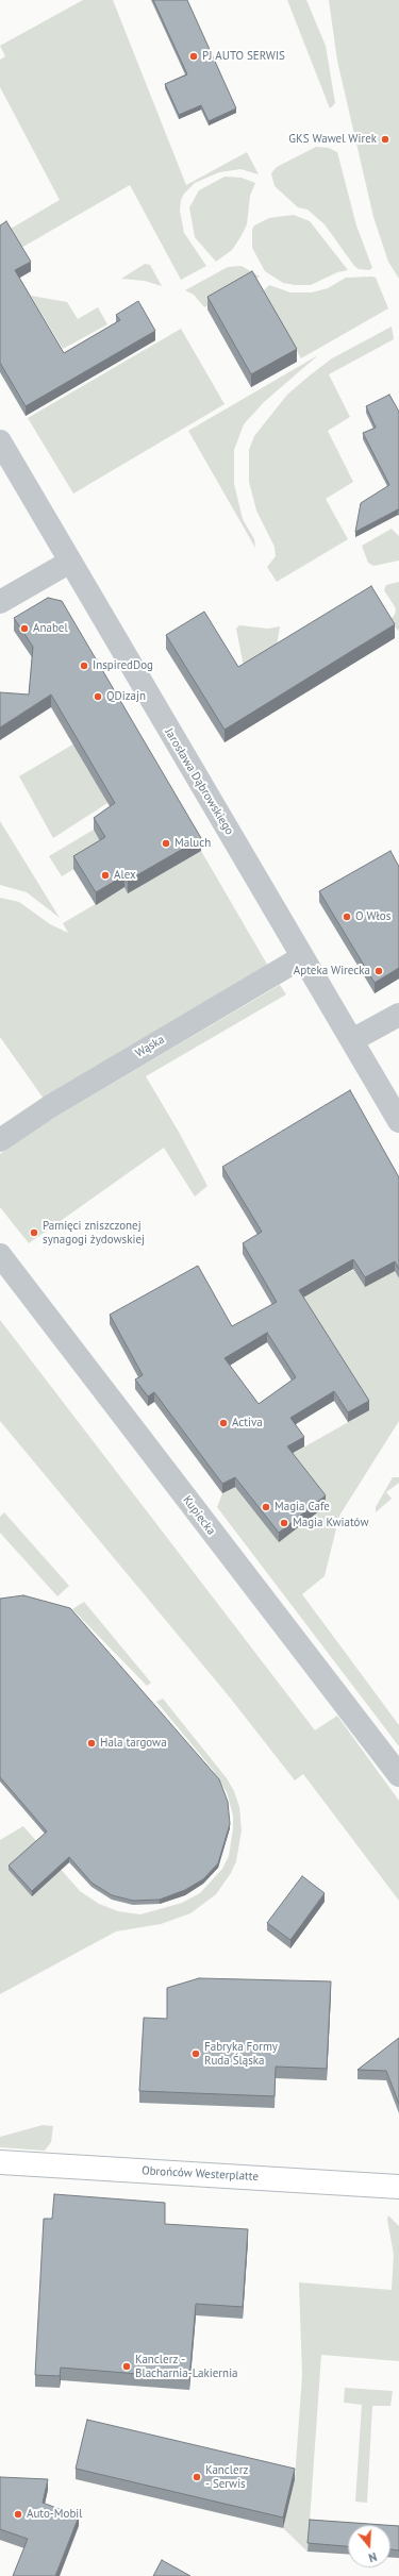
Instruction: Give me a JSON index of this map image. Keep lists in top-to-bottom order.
{
  "streets": {
    "street": [
      "Jarosława Dąbrowskiego",
      "Wąska",
      "Kupiecka",
      "Obrońców Westerplatte"
    ]
  },
  "crossings": [
    ["Jarosława Dąbrowskiego", "Wąska"]
  ],
  "places": [
    "PJ AUTO SERWIS",
    "GKS Wawel Wirek",
    "Anabel",
    "InspiredDog",
    "QDizajn",
    "Maluch",
    "Alex",
    "O Włos",
    "Apteka Wirecka",
    "Pamięci zniszczonej synagogi żydowskiej",
    "Activa",
    "Magia Cafe",
    "Magia Kwiatów",
    "Hala targowa",
    "Fabryka Formy Ruda Śląska",
    "Kanclerz - Blacharnia-Lakiernia",
    "Kanclerz - Serwis",
    "Auto-Mobil"
  ],
  "north": "bottom"
}
